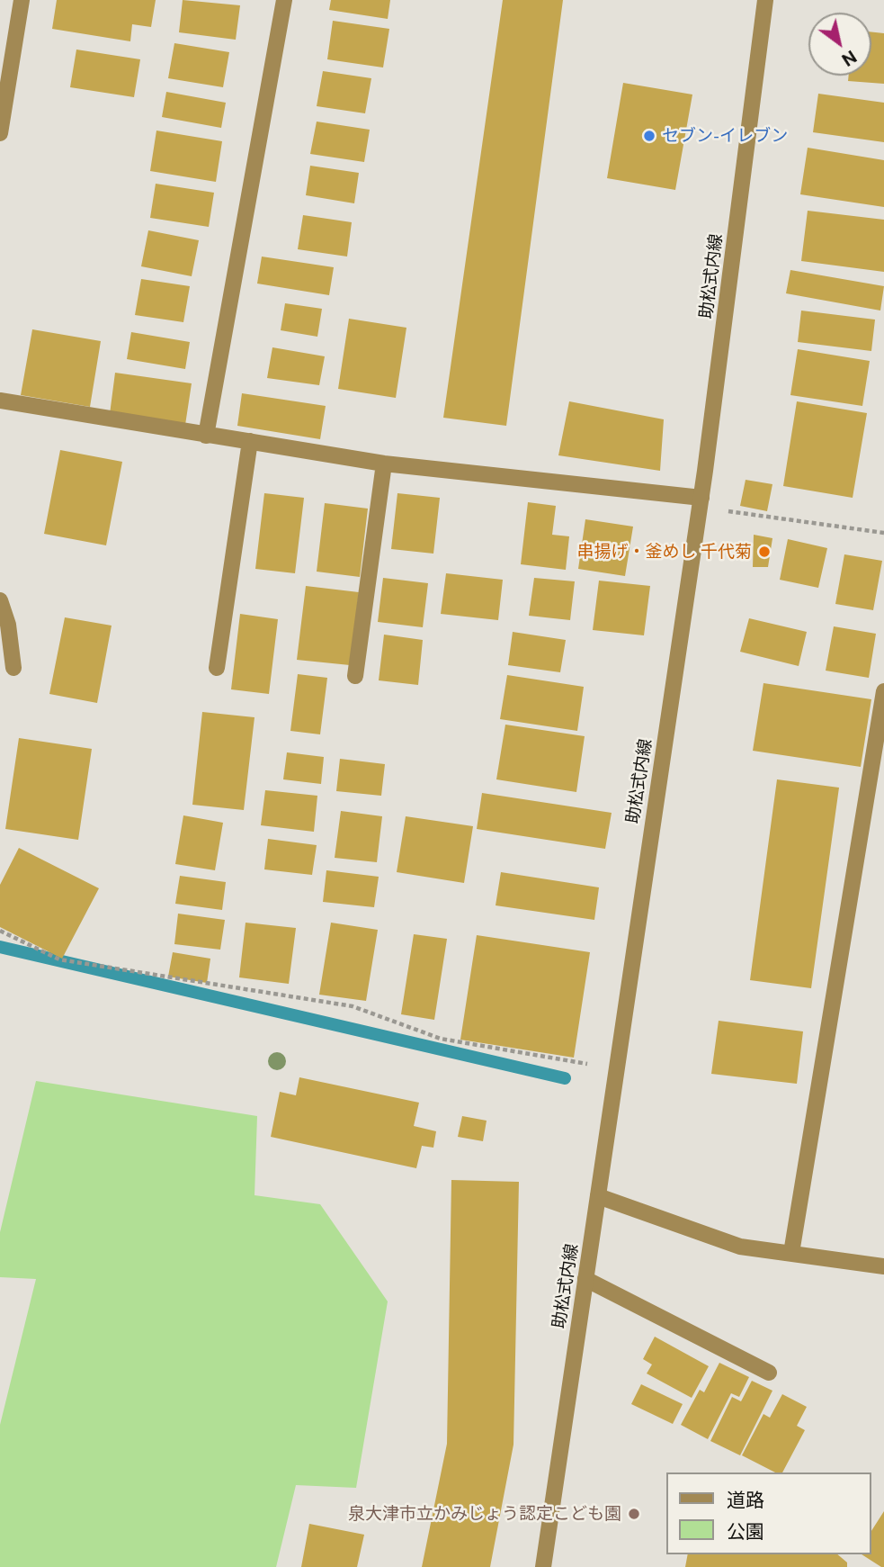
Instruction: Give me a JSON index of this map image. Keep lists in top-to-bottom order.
{
  "streets": {
    "street": ["助松式内線"]
  },
  "places": ["セブン-イレブン", "串揚げ・釜めし 千代菊", "泉大津市立かみじょう認定こども園"],
  "legend": ["道路", "公園"],
  "north": "bottom right"
}
